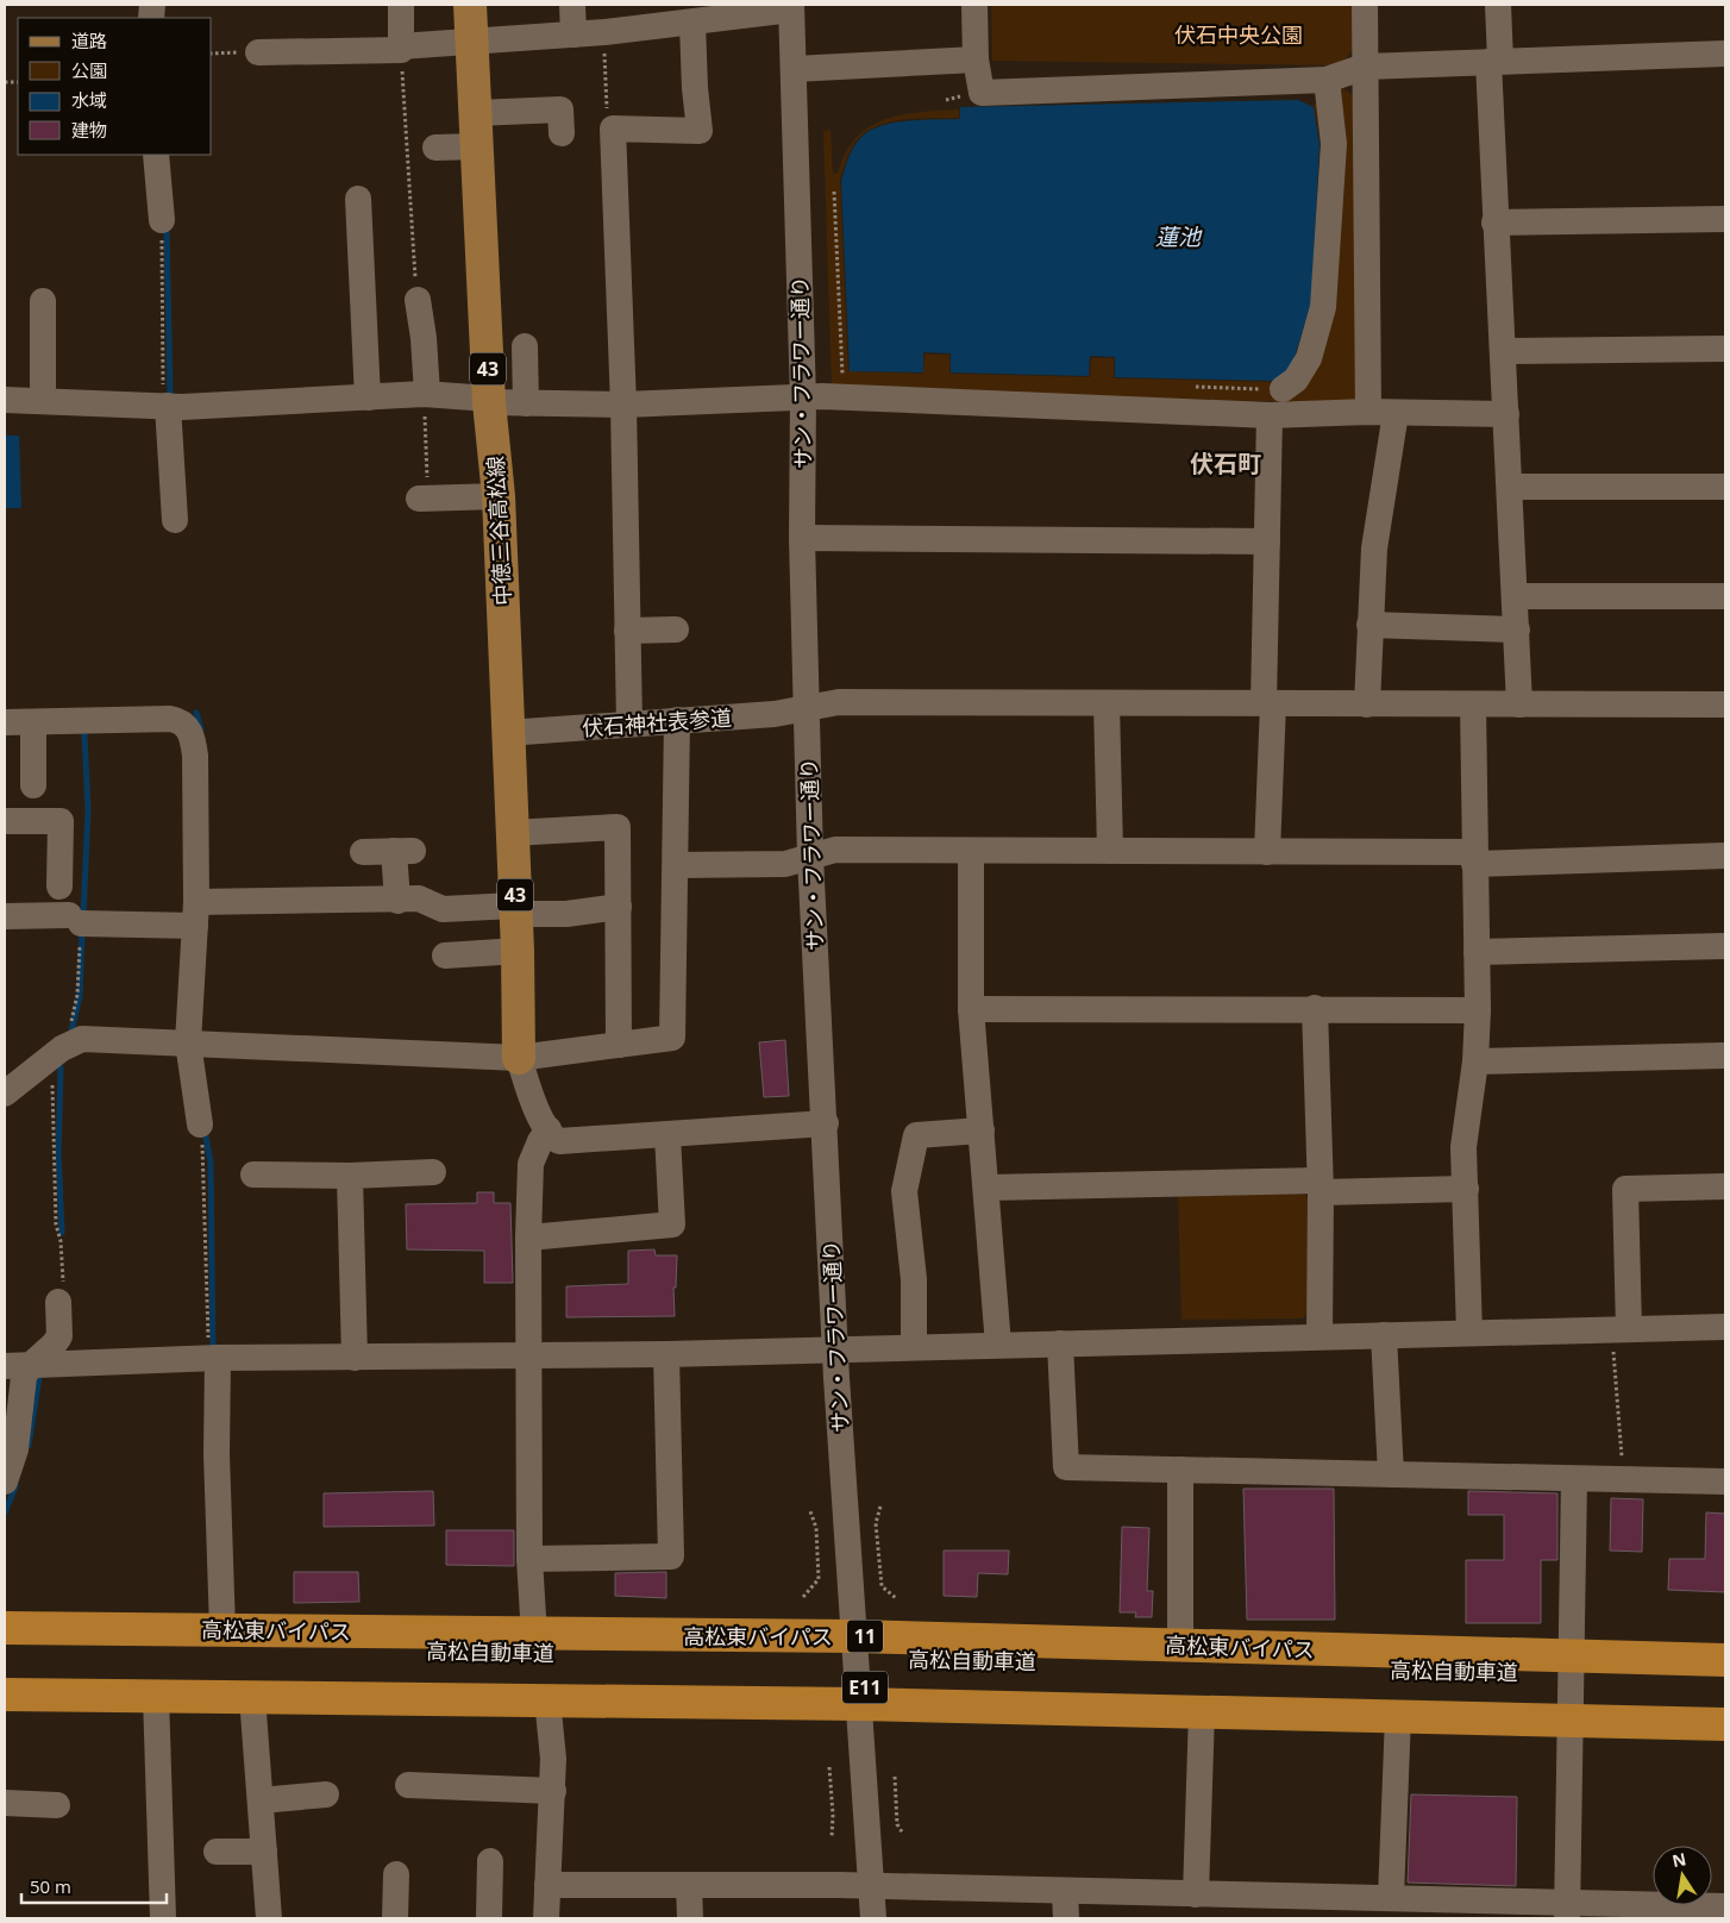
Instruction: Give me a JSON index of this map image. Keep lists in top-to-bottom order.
{
  "streets": {
    "highway": [
      "高松東バイパス",
      "11",
      "高松自動車道",
      "E11"
    ],
    "main road": ["43", "中徳三谷高松線"],
    "street": ["サン・フラワー通り", "伏石神社表参道"]
  },
  "crossings": [
    ["サン・フラワー通り", "伏石神社表参道"],
    ["サン・フラワー通り", "高松東バイパス"],
    ["中徳三谷高松線", "伏石神社表参道"]
  ],
  "districts": ["伏石町"],
  "water": ["蓮池"],
  "parks": ["伏石中央公園"],
  "legend": [
    "道路",
    "公園",
    "水域",
    "建物"
  ],
  "scale_bar": "50 m",
  "north": "top"
}
